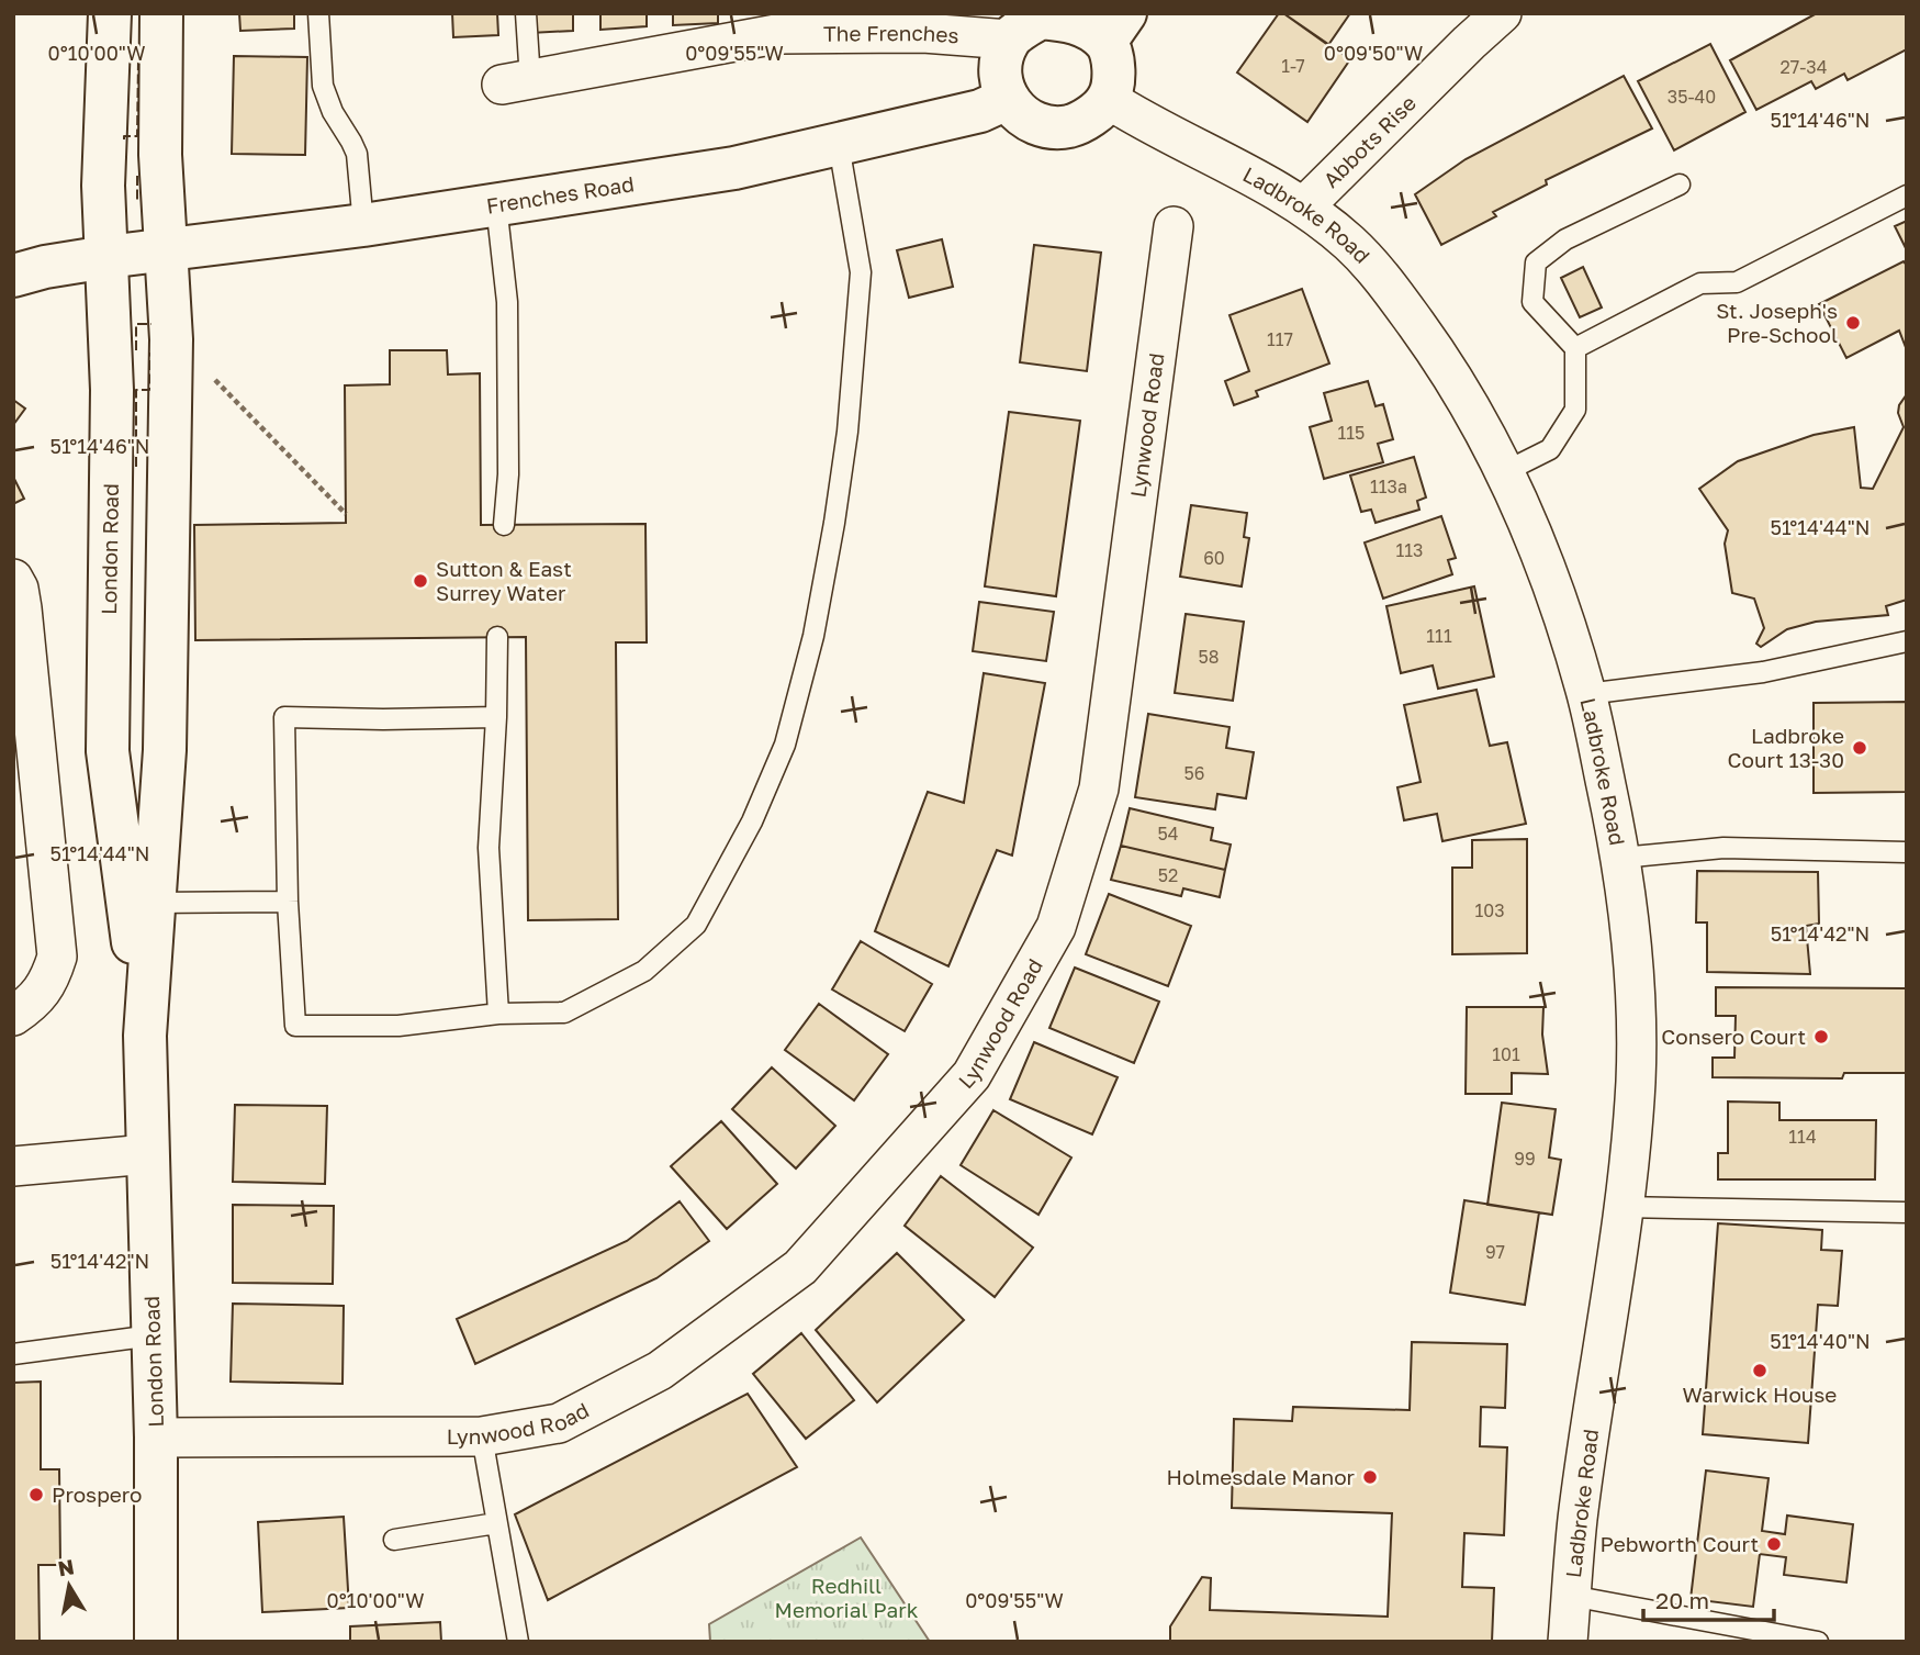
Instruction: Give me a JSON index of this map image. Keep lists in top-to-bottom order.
{
  "streets": {
    "main road": ["Frenches Road", "London Road"],
    "street": [
      "The Frenches",
      "Abbots Rise",
      "Ladbroke Road",
      "Lynwood Road"
    ]
  },
  "crossings": [
    ["The Frenches", "Frenches Road"],
    ["The Frenches", "Ladbroke Road"],
    ["Abbots Rise", "Ladbroke Road"],
    ["Frenches Road", "Ladbroke Road"],
    ["Frenches Road", "London Road"],
    ["Lynwood Road", "London Road"]
  ],
  "parks": ["Redhill Memorial Park"],
  "places": [
    "St. Joseph's Pre-School",
    "Sutton & East Surrey Water",
    "Ladbroke Court 13-30",
    "Consero Court",
    "Warwick House",
    "Holmesdale Manor",
    "Prospero",
    "Pebworth Court"
  ],
  "house_numbers": [
    "1-7",
    "27-34",
    "35-40",
    "117",
    "115",
    "113a",
    "113",
    "60",
    "111",
    "58",
    "56",
    "54",
    "52",
    "103",
    "101",
    "114",
    "99",
    "97"
  ],
  "scale_bar": "20 m",
  "north": "top",
  "coordinates": [
    "0°10'00\"W",
    "0°09'55\"W",
    "0°09'50\"W",
    "51°14'46\"N",
    "51°14'44\"N",
    "51°14'42\"N",
    "51°14'40\"N"
  ]
}
